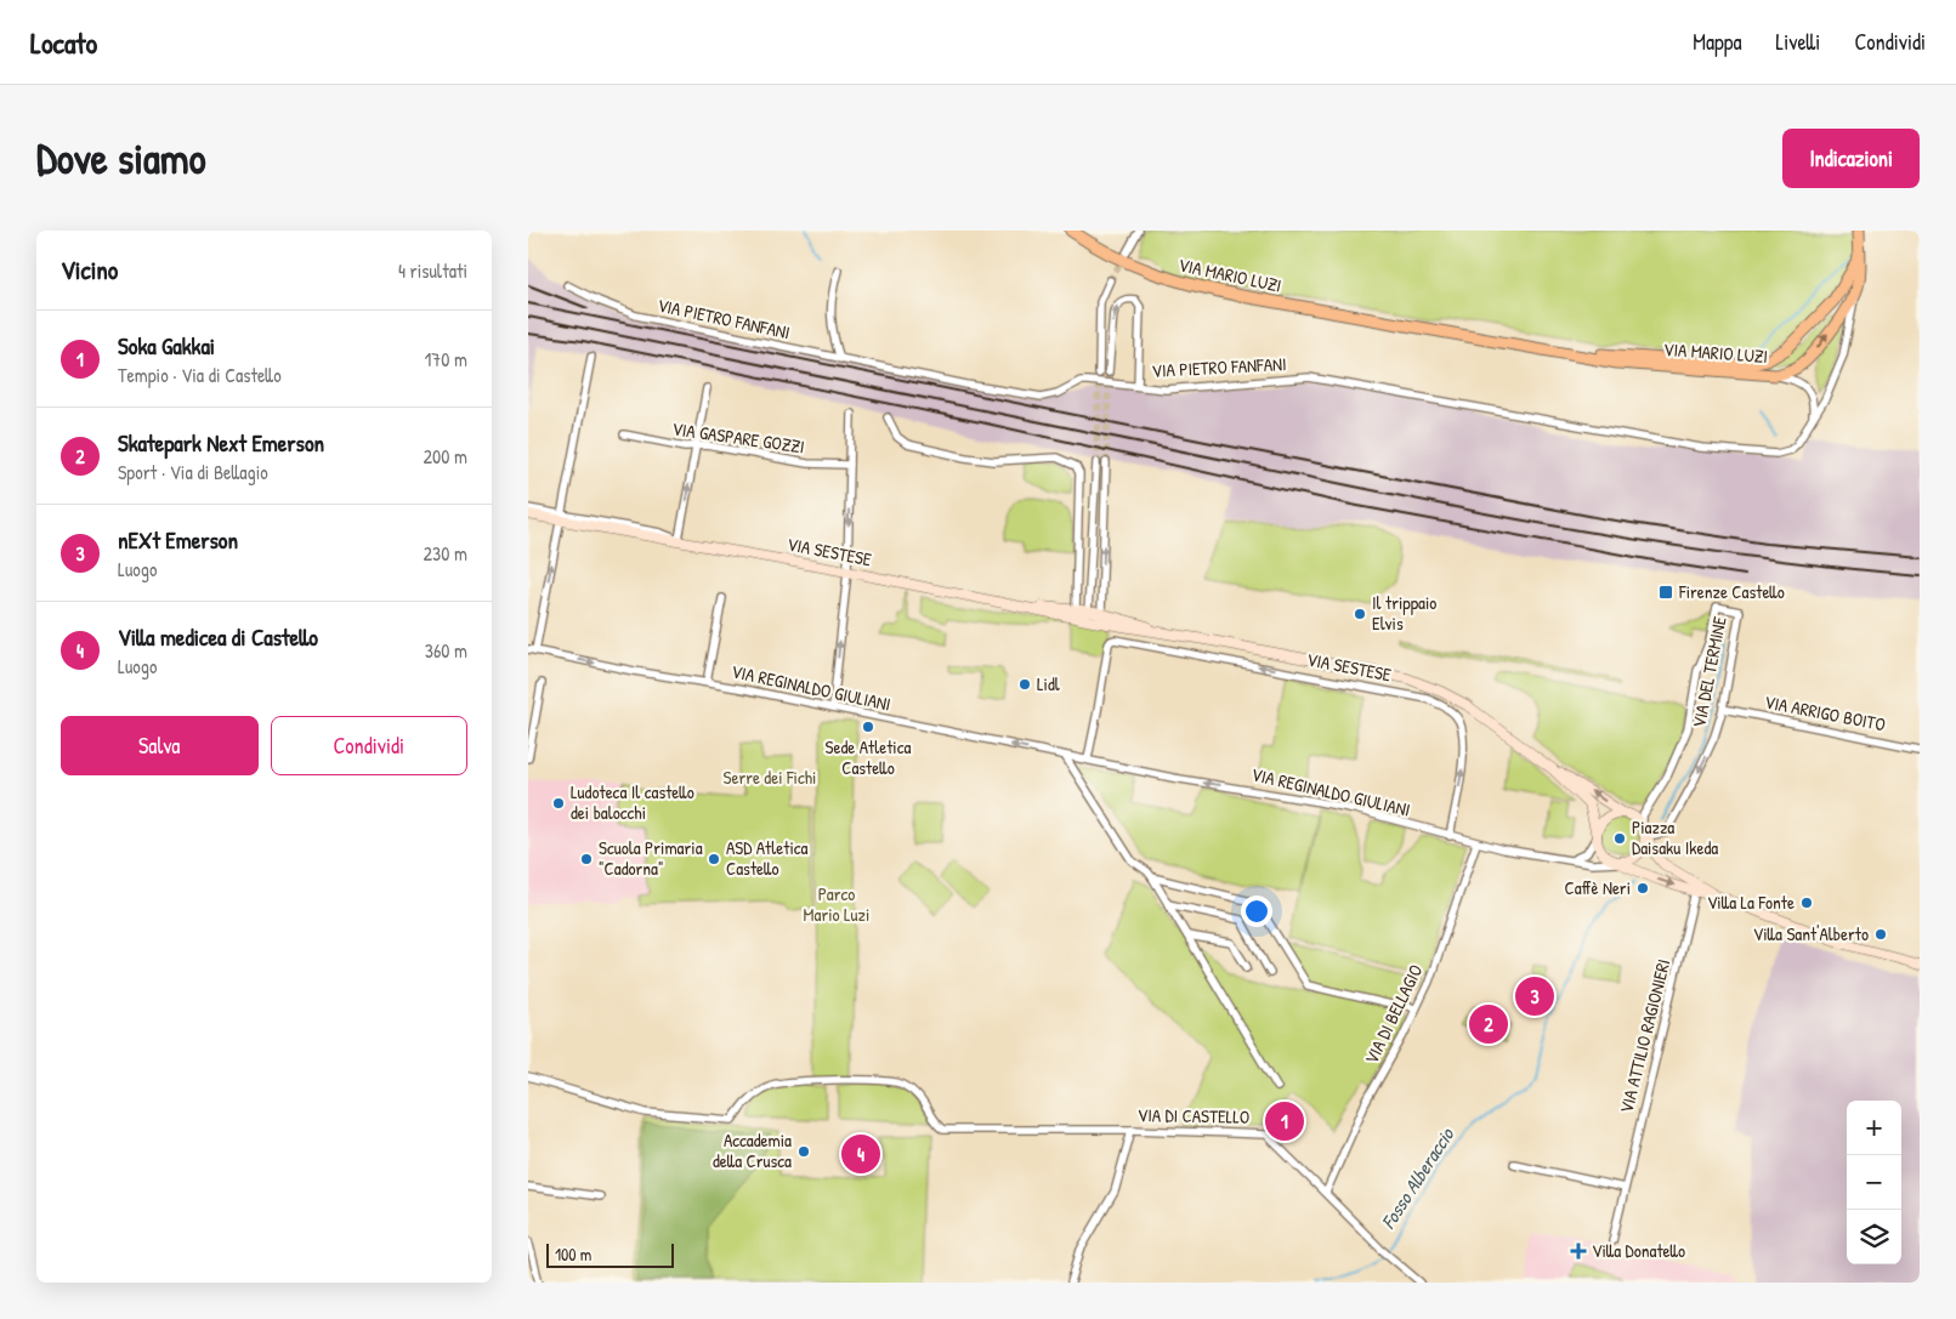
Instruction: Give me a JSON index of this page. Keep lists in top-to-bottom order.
{
  "streets": {
    "main road": ["VIA MARIO LUZI", "VIA SESTESE"],
    "street": [
      "VIA PIETRO FANFANI",
      "VIA GASPARE GOZZI",
      "VIA DEL TERMINE",
      "VIA REGINALDO GIULIANI",
      "VIA ARRIGO BOITO",
      "VIA DI BELLAGIO",
      "VIA ATTILIO RAGIONIERI",
      "VIA DI CASTELLO"
    ]
  },
  "crossings": [
    ["VIA SESTESE", "VIA DEL TERMINE"],
    ["VIA SESTESE", "VIA REGINALDO GIULIANI"],
    ["VIA DEL TERMINE", "VIA REGINALDO GIULIANI"],
    ["VIA DEL TERMINE", "VIA ARRIGO BOITO"],
    ["VIA REGINALDO GIULIANI", "VIA DI BELLAGIO"],
    ["VIA DI BELLAGIO", "VIA DI CASTELLO"]
  ],
  "water": ["Fosso Alberaccio"],
  "parks": ["Serre dei Fichi", "Parco Mario Luzi"],
  "places": {
    "transit": ["Firenze Castello"],
    "other": [
      "Il trippaio Elvis",
      "Lidl",
      "Sede Atletica Castello",
      "Ludoteca Il castello dei balocchi",
      "Piazza Daisaku Ikeda",
      "Scuola Primaria \"Cadorna\"",
      "ASD Atletica Castello",
      "Caffè Neri",
      "Villa La Fonte",
      "Villa Sant'Alberto",
      "Accademia della Crusca"
    ],
    "health": ["Villa Donatello"]
  },
  "scale_bar": "100 m",
  "page": {
    "header": "Locato",
    "nav": ["Mappa", "Livelli", "Condividi"],
    "buttons": [
      "Indicazioni",
      ["Salva", "Condividi"]
    ],
    "title": "Dove siamo",
    "heading": ["Vicino", "4 risultati"],
    "list": [
      {
        "mark": "1",
        "name": "Soka Gakkai",
        "note": "Tempio · Via di Castello",
        "value": "170 m"
      },
      {
        "mark": "2",
        "name": "Skatepark Next Emerson",
        "note": "Sport · Via di Bellagio",
        "value": "200 m"
      },
      {
        "mark": "3",
        "name": "nEXt Emerson",
        "note": "Luogo",
        "value": "230 m"
      },
      {
        "mark": "4",
        "name": "Villa medicea di Castello",
        "note": "Luogo",
        "value": "360 m"
      }
    ],
    "pins": [
      "3",
      "2",
      "1",
      "4"
    ],
    "map_buttons": ["+", "−"],
    "scale": "100 m"
  }
}
